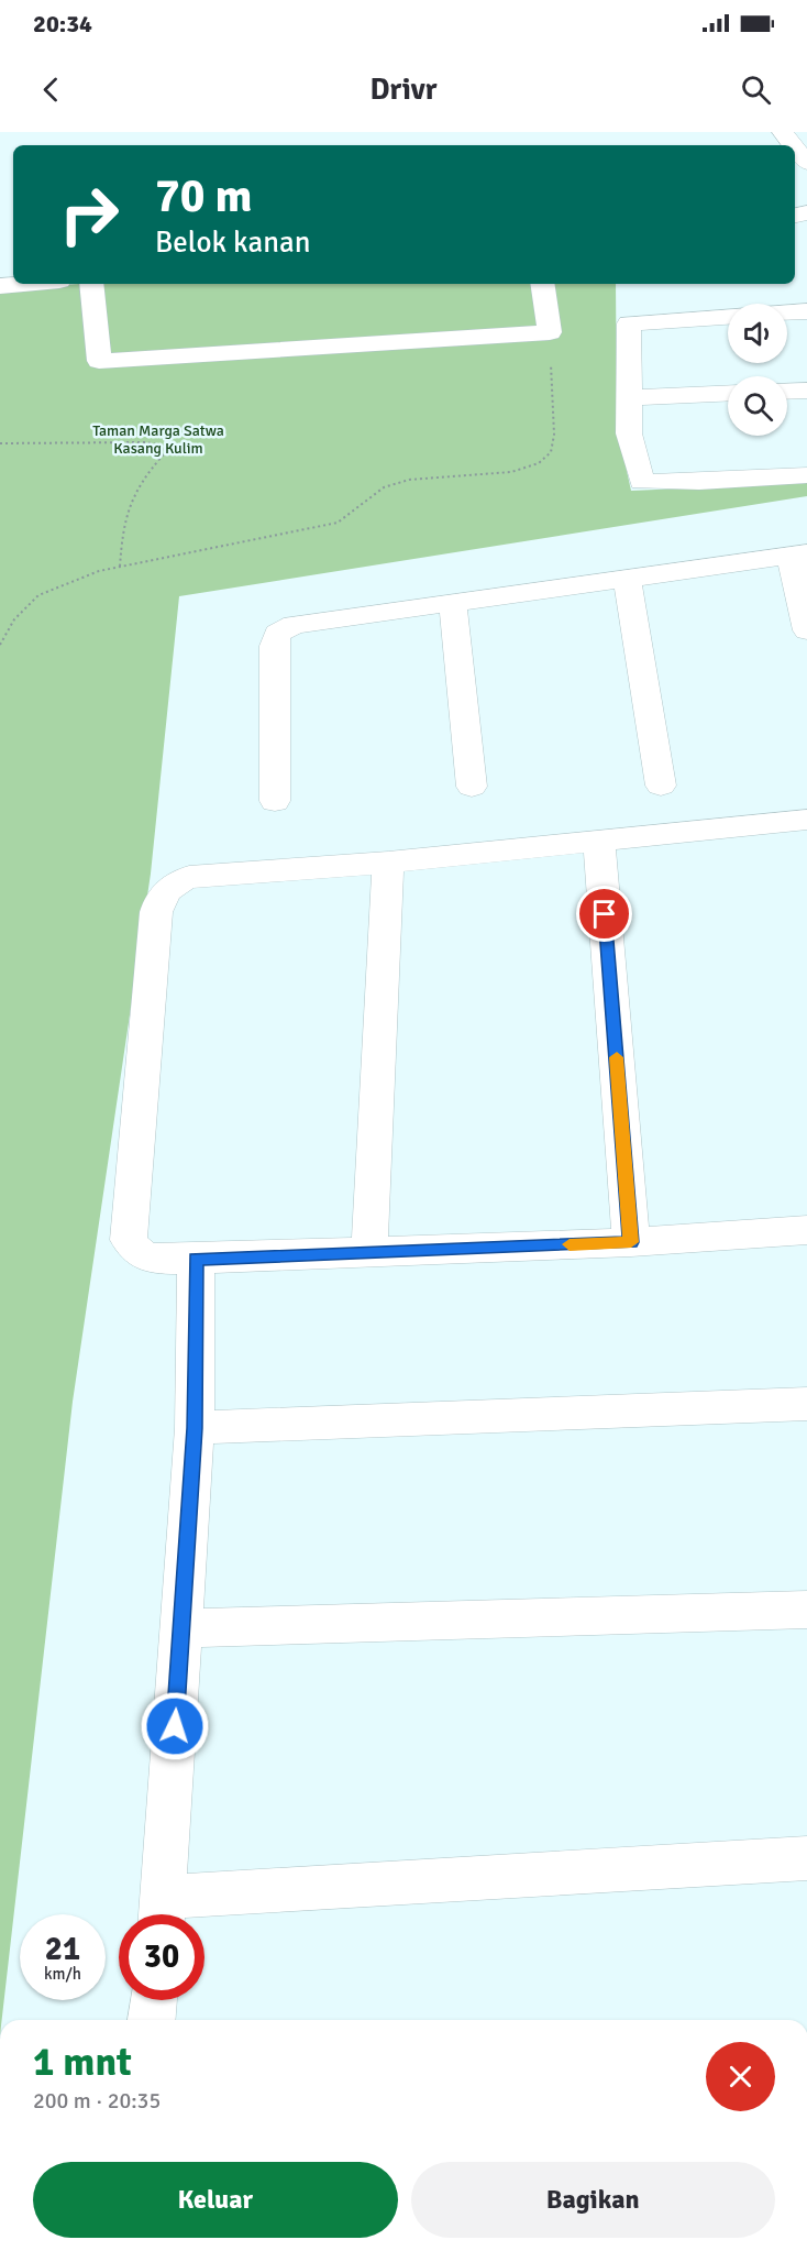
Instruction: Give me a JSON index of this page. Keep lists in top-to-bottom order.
{
  "parks": ["Taman Marga Satwa Kasang Kulim"],
  "page": {
    "status": "20:34",
    "header": "Drivr",
    "turn": ["70 m", "Belok kanan"],
    "speed": "21 km/h",
    "limit": "30",
    "heading": ["1 mnt", "200 m · 20:35"],
    "buttons": ["Keluar", "Bagikan"]
  }
}
